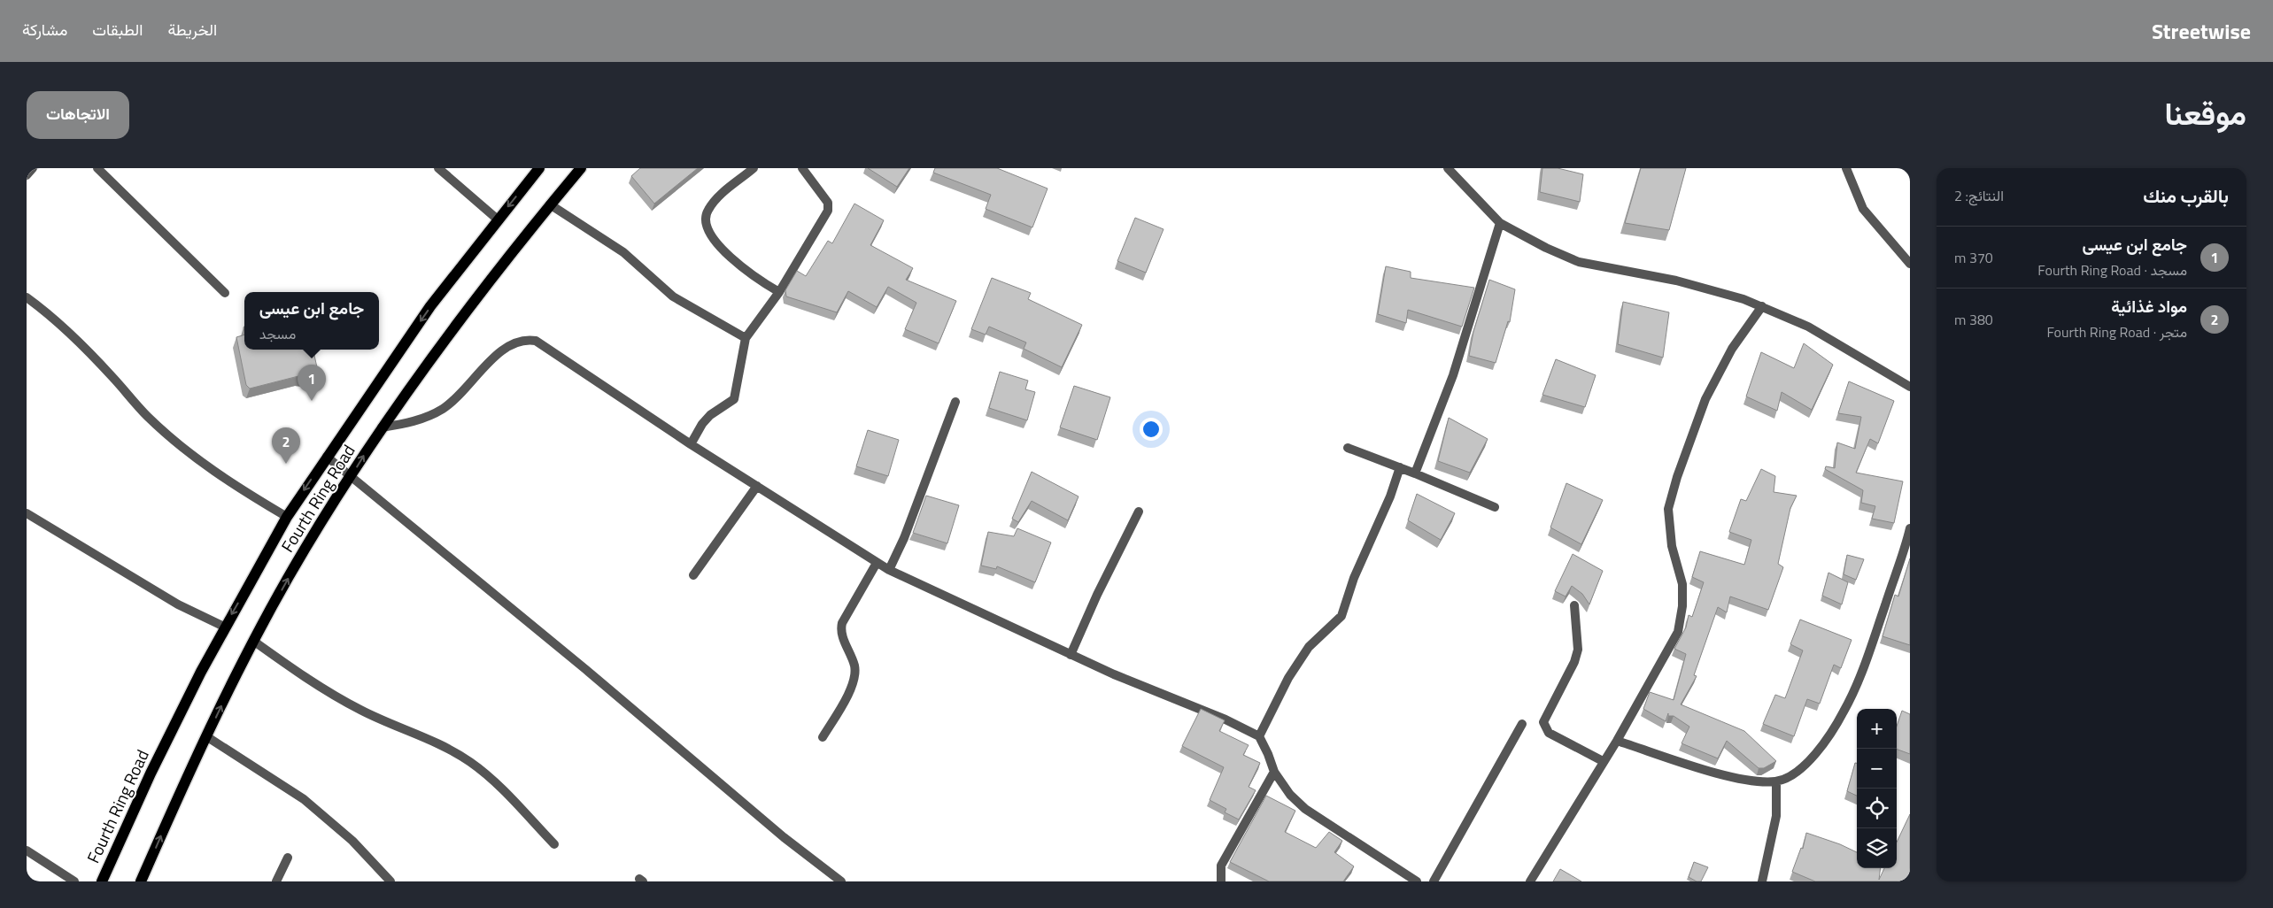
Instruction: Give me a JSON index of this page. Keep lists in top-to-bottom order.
{
  "streets": {
    "main road": ["Fourth Ring Road"]
  },
  "page": {
    "header": "Streetwise",
    "nav": ["الخريطة", "الطبقات", "مشاركة"],
    "title": "موقعنا",
    "buttons": "الاتجاهات",
    "heading": ["بالقرب منك", "النتائج: 2"],
    "list": [
      {
        "mark": "1",
        "name": "جامع ابن عيسى",
        "note": "مسجد · Fourth Ring Road",
        "value": "370 m"
      },
      {
        "mark": "2",
        "name": "مواد غذائية",
        "note": "متجر · Fourth Ring Road",
        "value": "380 m"
      }
    ],
    "popup": ["جامع ابن عيسى", "مسجد"],
    "pins": ["1", "2"],
    "map_buttons": ["+", "−"]
  }
}
